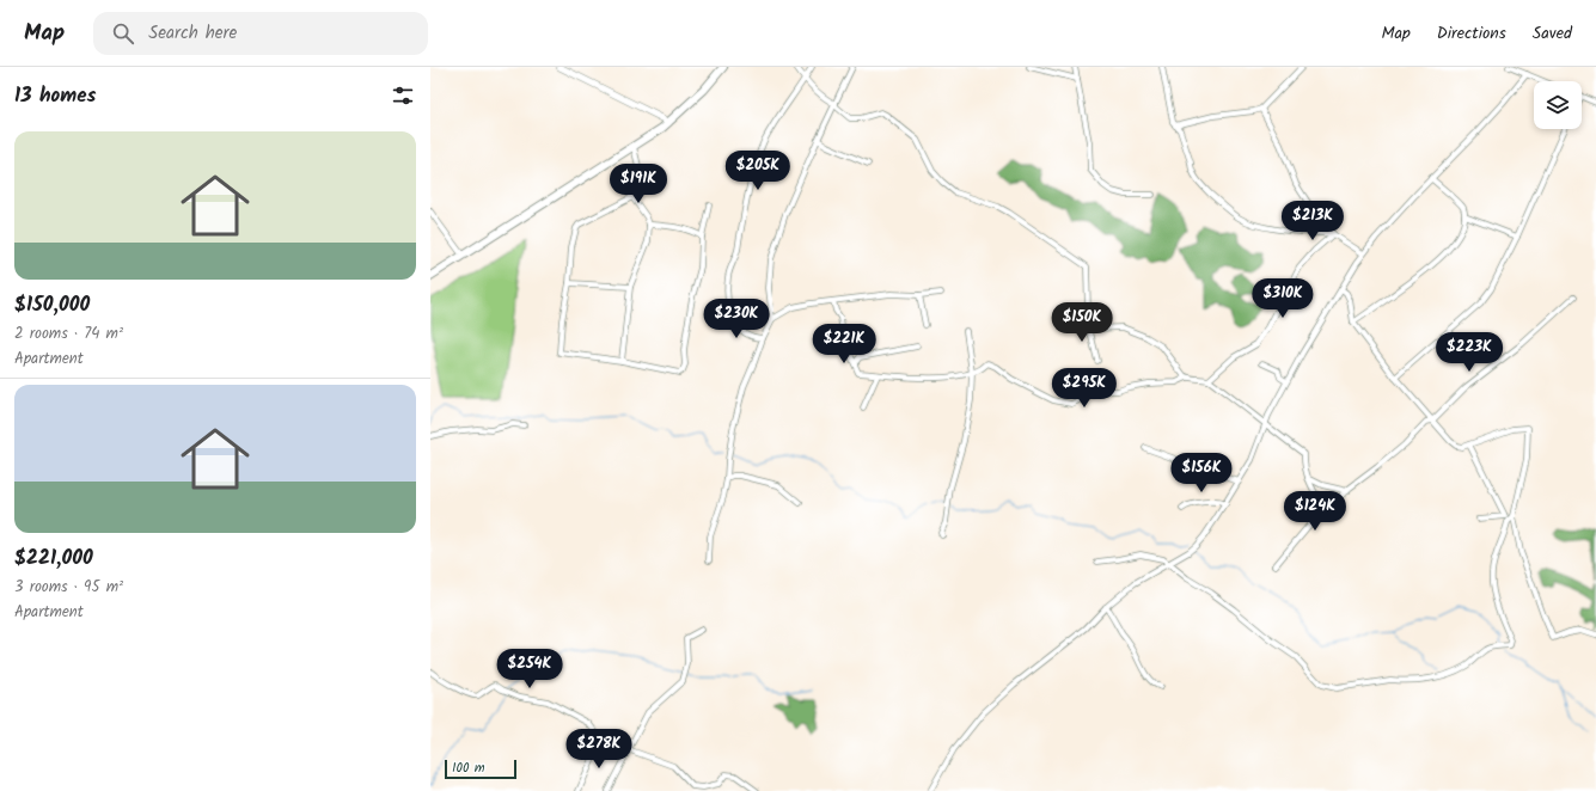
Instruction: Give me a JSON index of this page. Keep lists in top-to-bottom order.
{
  "scale_bar": "100 m",
  "page": {
    "header": "Map",
    "search": "Search here",
    "nav": ["Map", "Directions", "Saved"],
    "heading": "13 homes",
    "list": [
      {
        "name": "$150,000",
        "note": "2 rooms · 74 m² · Apartment"
      },
      {
        "name": "$221,000",
        "note": "3 rooms · 95 m² · Apartment"
      }
    ],
    "price": [
      "$205K",
      "$191K",
      "$213K",
      "$310K",
      "$230K",
      "$150K",
      "$221K",
      "$223K",
      "$295K",
      "$156K",
      "$124K",
      "$254K",
      "$278K"
    ],
    "scale": "100 m"
  }
}
